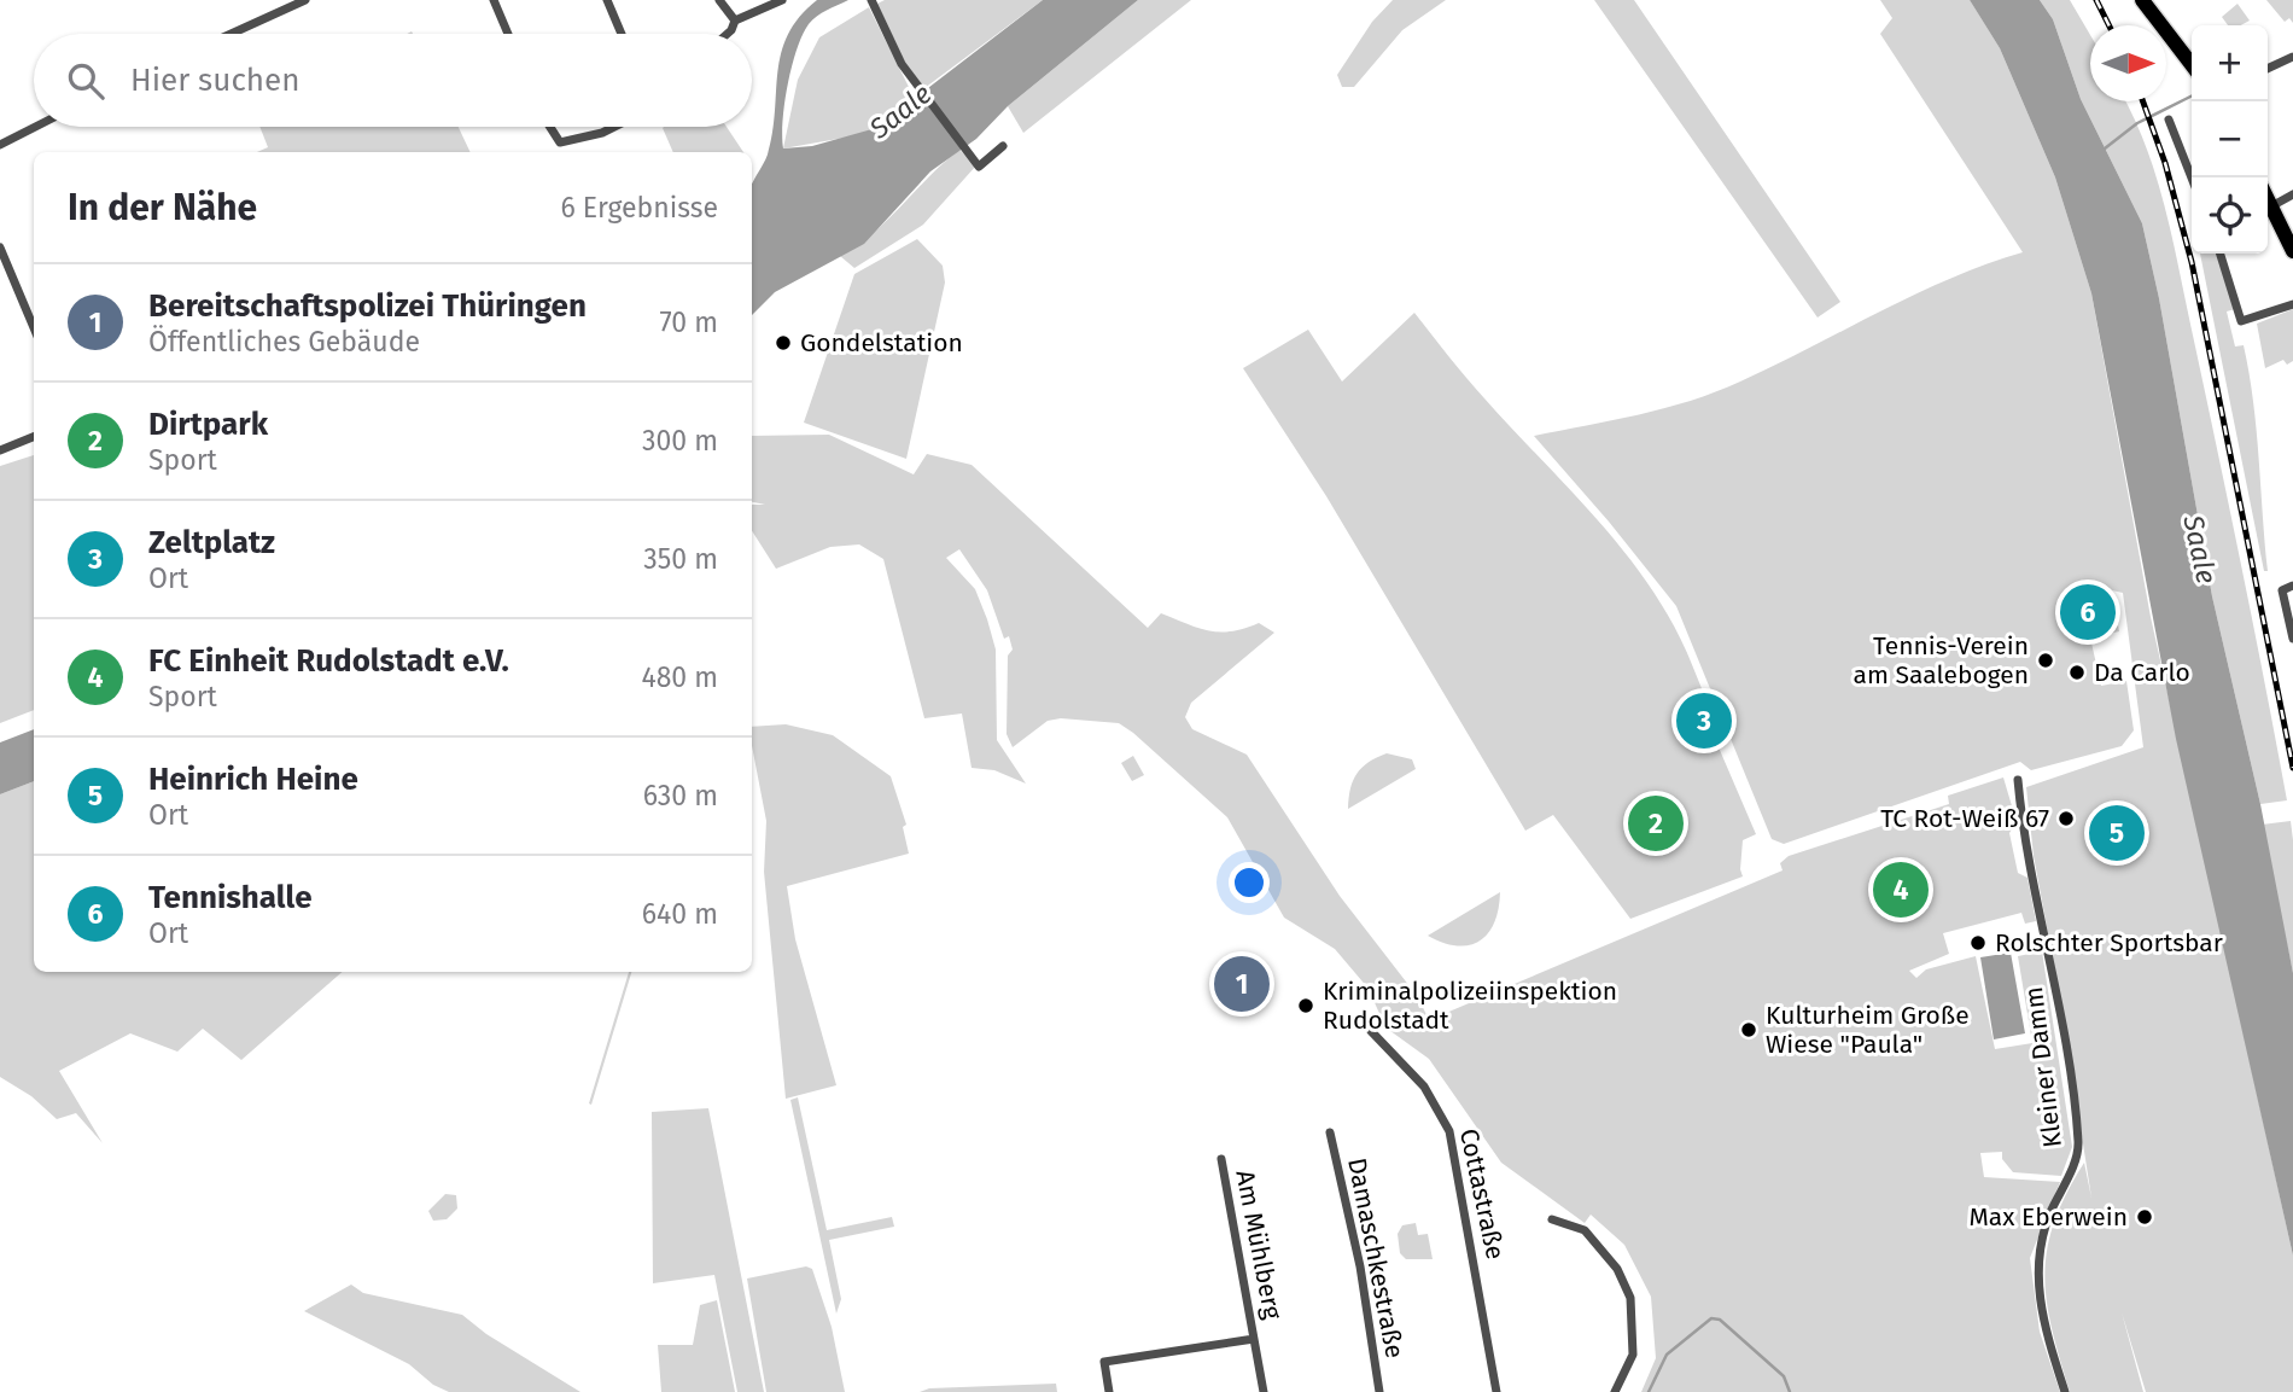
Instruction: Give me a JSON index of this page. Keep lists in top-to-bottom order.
{
  "streets": {
    "street": [
      "Kleiner Damm",
      "Cottastraße",
      "Am Mühlberg",
      "Damaschkestraße"
    ]
  },
  "water": ["Saale"],
  "places": [
    "Gondelstation",
    "Tennis-Verein am Saalebogen",
    "Da Carlo",
    "TC Rot-Weiß 67",
    "Rolschter Sportsbar",
    "Kriminalpolizeiinspektion Rudolstadt",
    "Kulturheim Große Wiese \"Paula\"",
    "Max Eberwein"
  ],
  "north": "right",
  "page": {
    "map_buttons": ["+", "−"],
    "search": "Hier suchen",
    "heading": ["In der Nähe", "6 Ergebnisse"],
    "list": [
      {
        "mark": "1",
        "name": "Bereitschaftspolizei Thüringen",
        "note": "Öffentliches Gebäude",
        "value": "70 m"
      },
      {
        "mark": "2",
        "name": "Dirtpark",
        "note": "Sport",
        "value": "300 m"
      },
      {
        "mark": "3",
        "name": "Zeltplatz",
        "note": "Ort",
        "value": "350 m"
      },
      {
        "mark": "4",
        "name": "FC Einheit Rudolstadt e.V.",
        "note": "Sport",
        "value": "480 m"
      },
      {
        "mark": "5",
        "name": "Heinrich Heine",
        "note": "Ort",
        "value": "630 m"
      },
      {
        "mark": "6",
        "name": "Tennishalle",
        "note": "Ort",
        "value": "640 m"
      }
    ],
    "pins": [
      "6",
      "3",
      "2",
      "5",
      "4",
      "1"
    ]
  }
}
